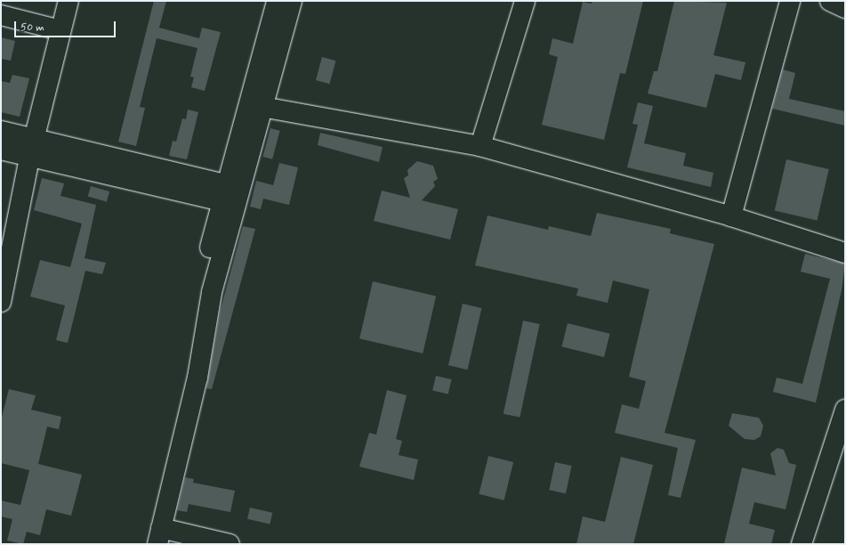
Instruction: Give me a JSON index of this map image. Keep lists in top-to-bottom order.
{
  "scale_bar": "50 m"
}
